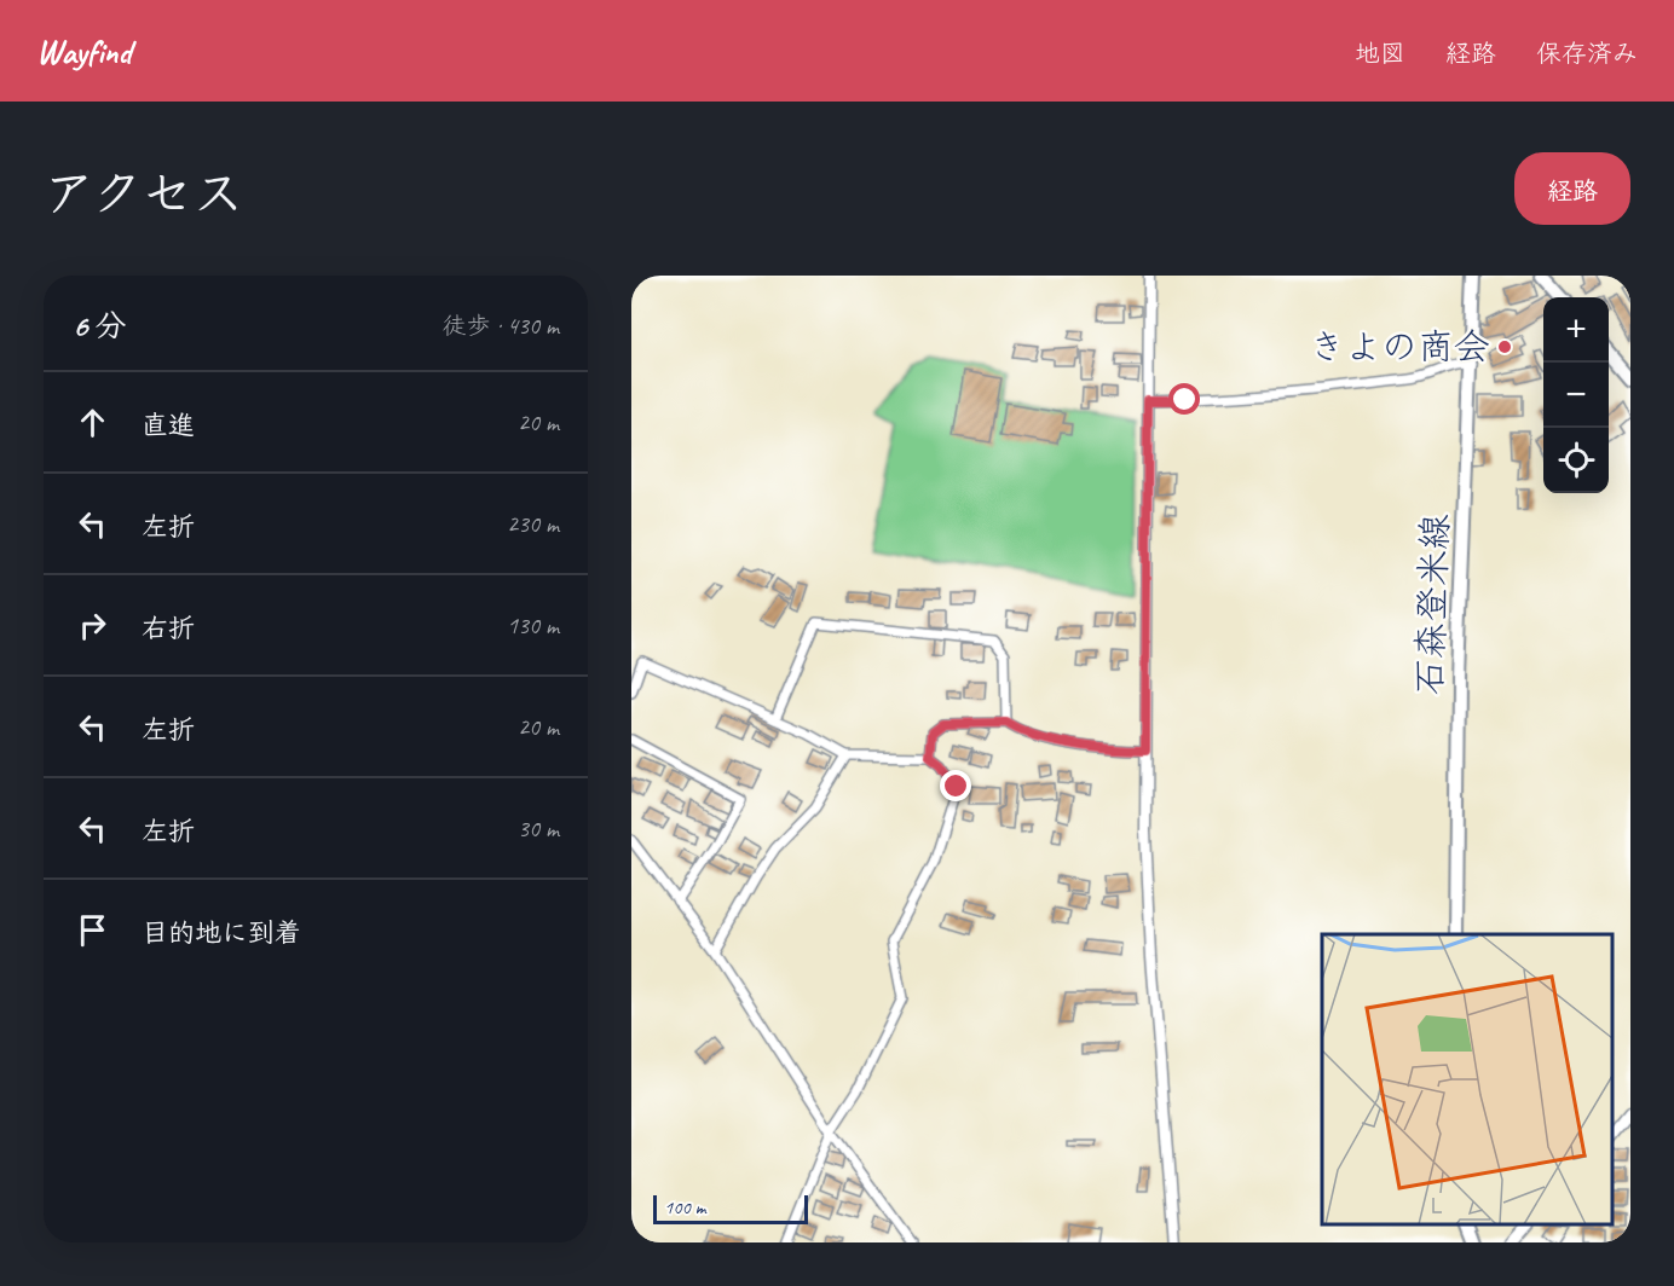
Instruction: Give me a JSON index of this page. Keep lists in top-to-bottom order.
{
  "streets": {
    "main road": ["石森登米線"]
  },
  "places": ["きよの商会"],
  "scale_bar": "100 m",
  "page": {
    "header": "Wayfind",
    "nav": ["地図", "経路", "保存済み"],
    "title": "アクセス",
    "buttons": "経路",
    "heading": ["6 分", "徒歩 · 430 m"],
    "map_buttons": ["+", "−"],
    "list": [
      ["直進", "20 m"],
      ["左折", "230 m"],
      ["右折", "130 m"],
      ["左折", "20 m"],
      ["左折", "30 m"],
      "目的地に到着"
    ],
    "scale": "100 m"
  }
}
